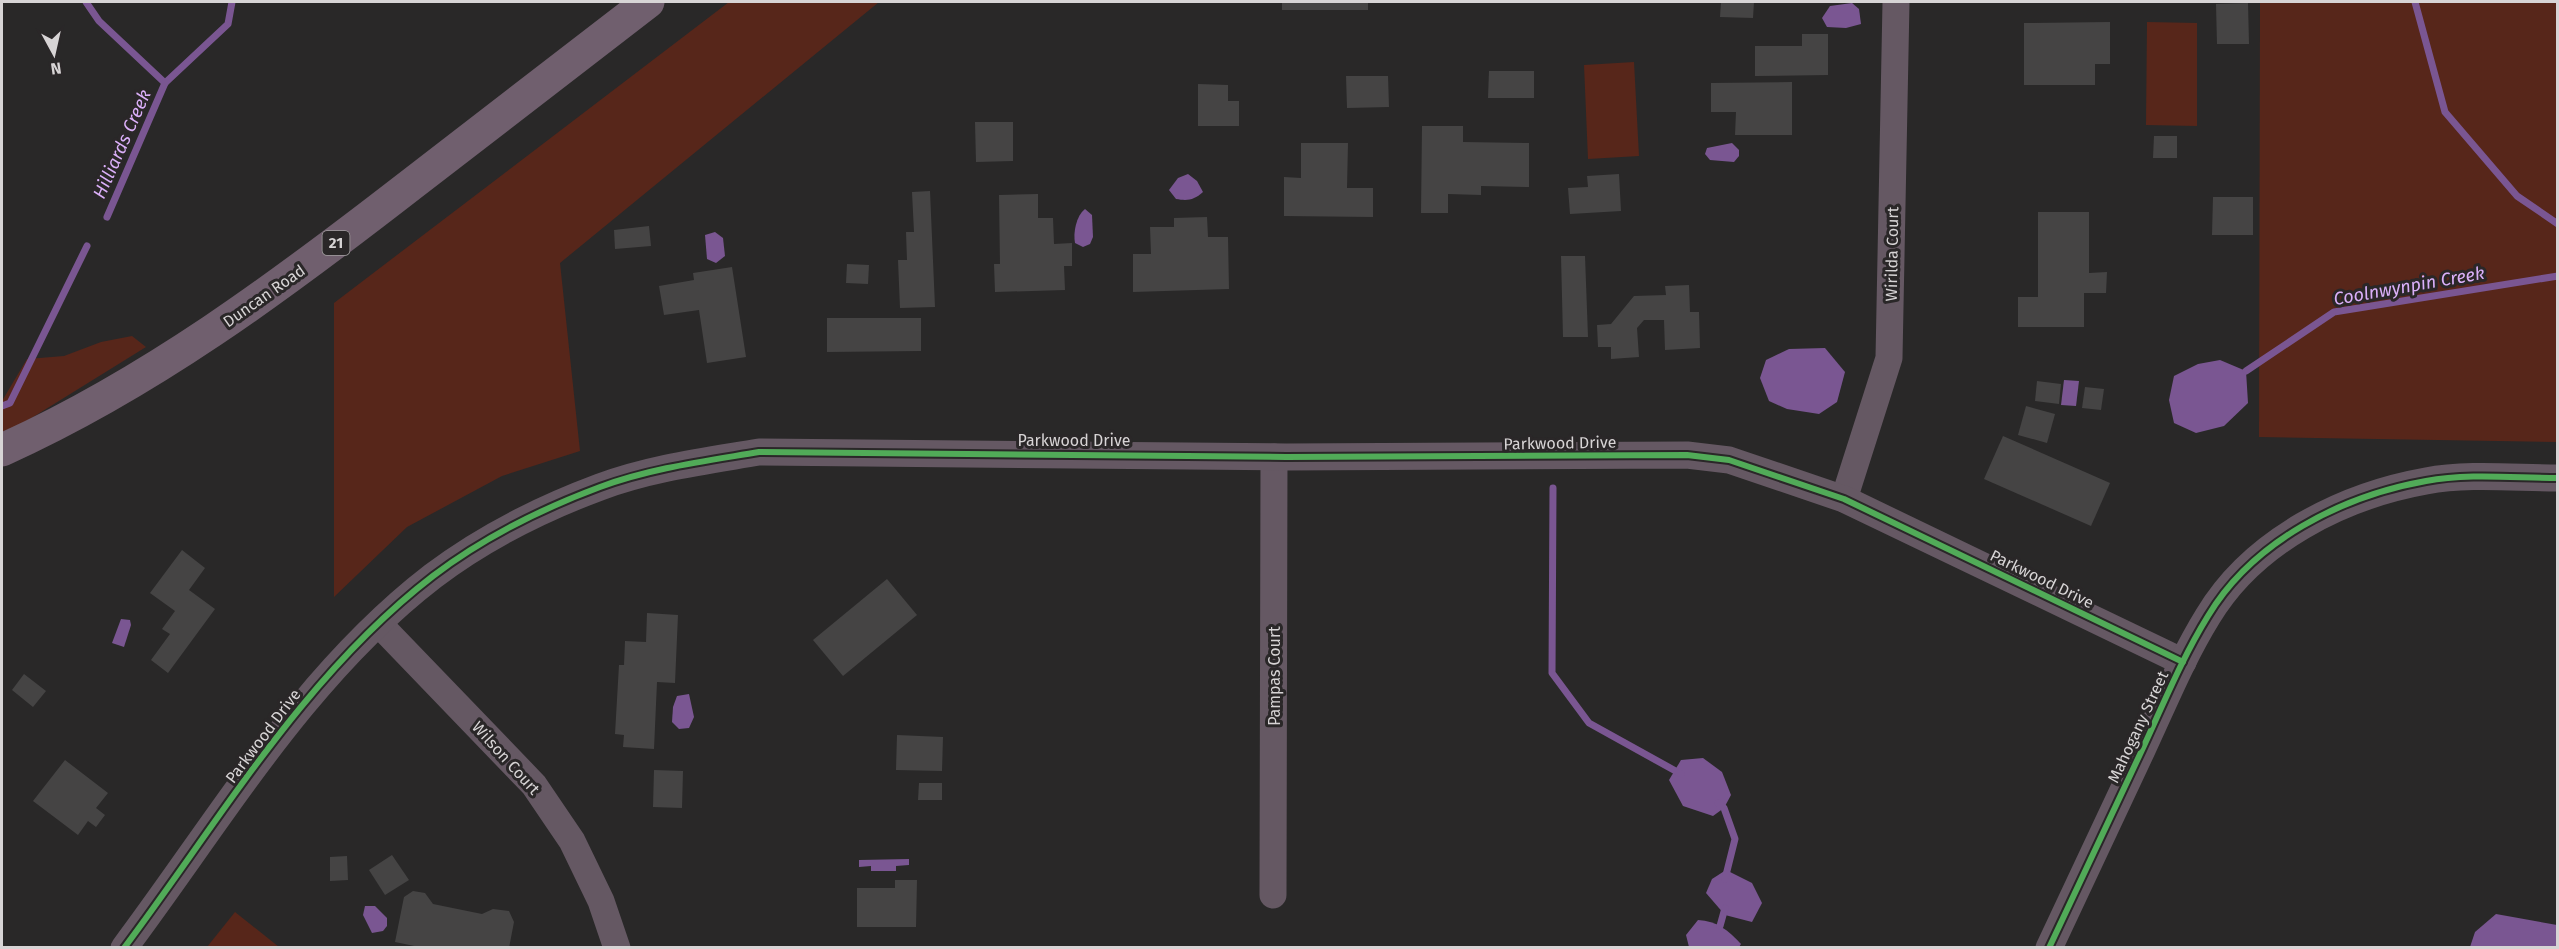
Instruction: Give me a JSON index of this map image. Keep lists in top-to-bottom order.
{
  "streets": {
    "highway": ["21", "Duncan Road"],
    "street": [
      "Wirilda Court",
      "Parkwood Drive",
      "Pampas Court",
      "Mahogany Street",
      "Wilson Court"
    ]
  },
  "crossings": [
    ["Wirilda Court", "Parkwood Drive"],
    ["Parkwood Drive", "Pampas Court"],
    ["Parkwood Drive", "Mahogany Street"],
    ["Parkwood Drive", "Wilson Court"]
  ],
  "water": ["Hilliards Creek", "Coolnwynpin Creek"],
  "north": "bottom"
}
